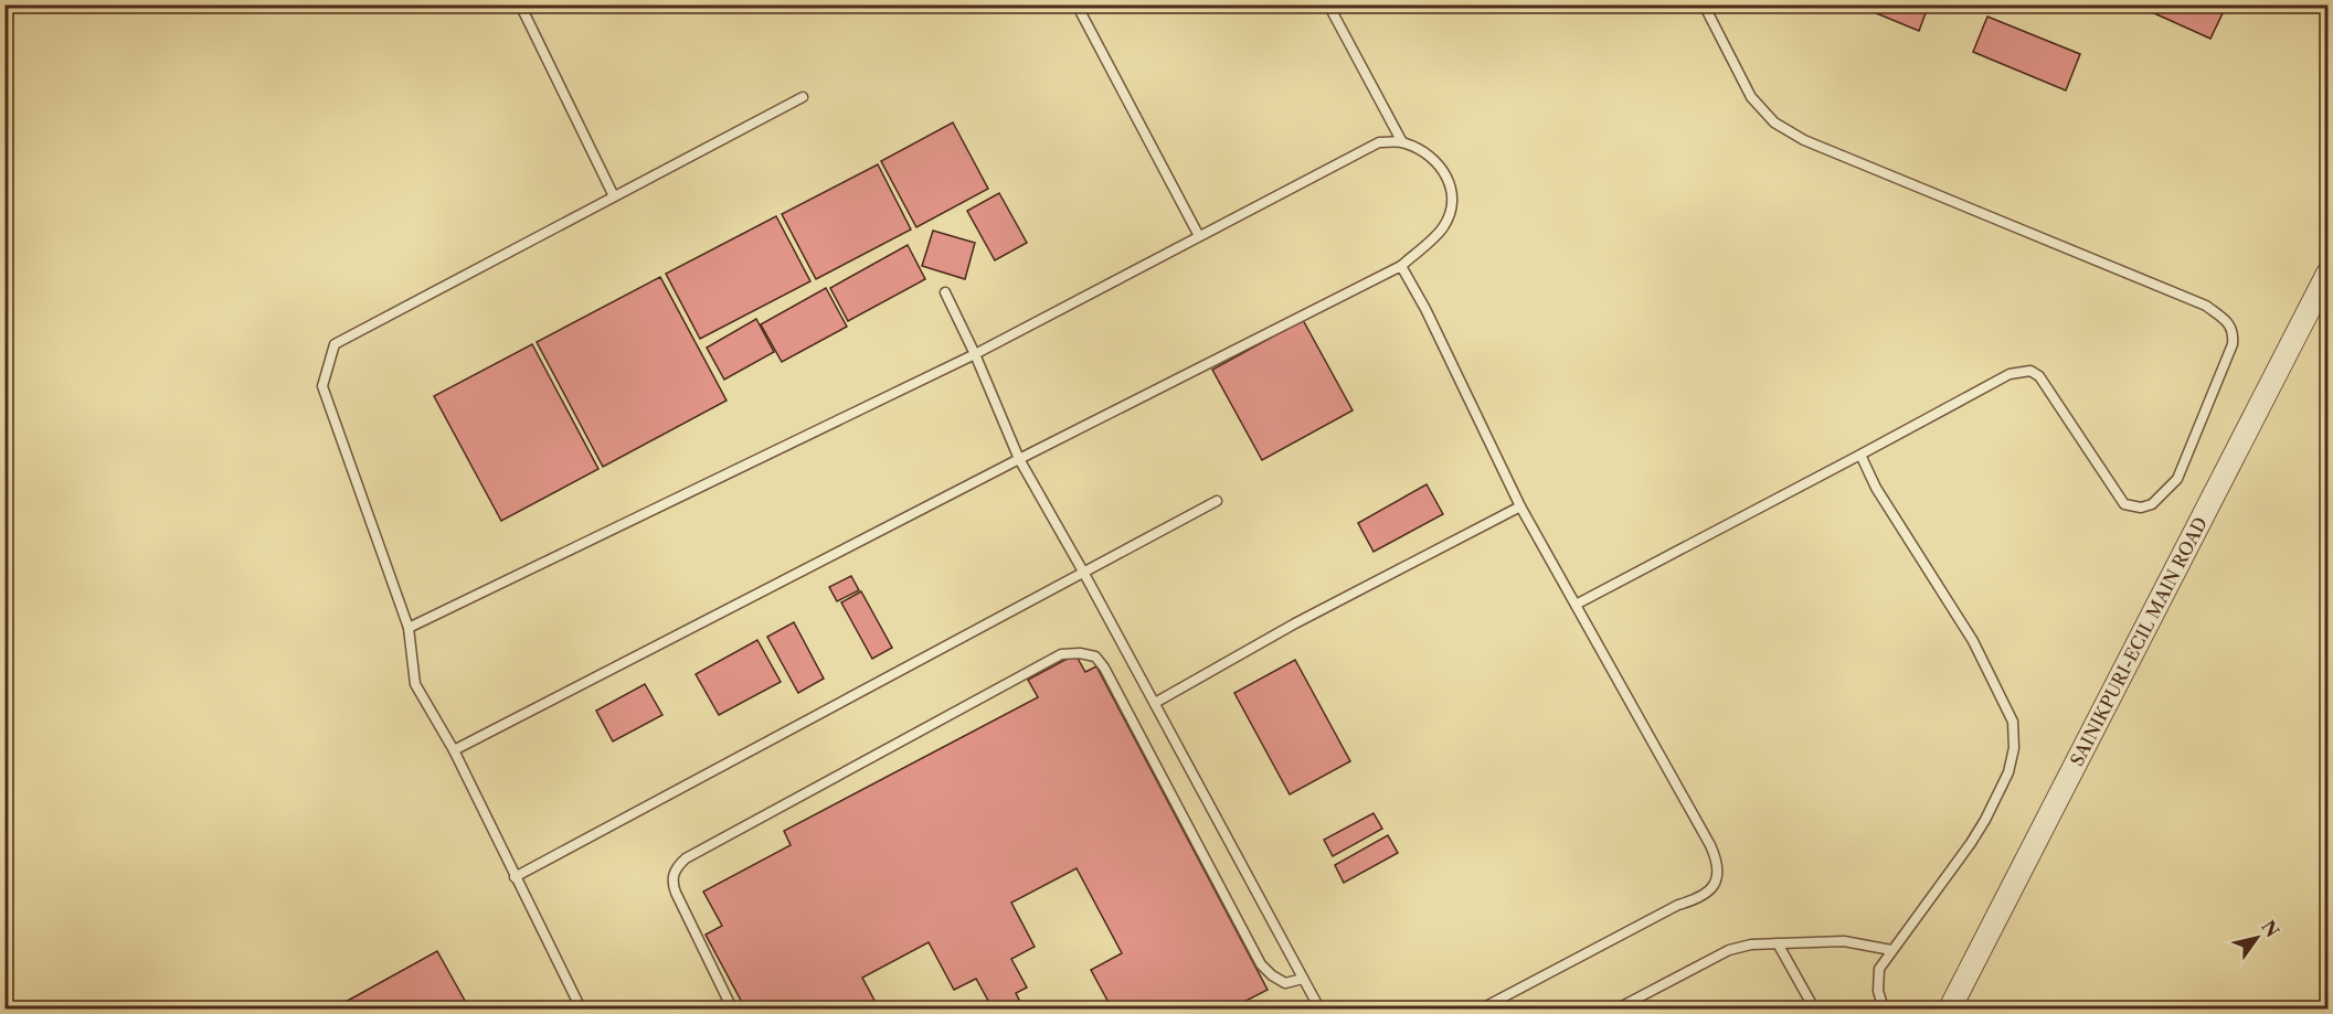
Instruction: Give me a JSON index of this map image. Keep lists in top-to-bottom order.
{
  "streets": {
    "street": ["SAINIKPURI-ECIL MAIN ROAD"]
  },
  "north": "top right"
}
